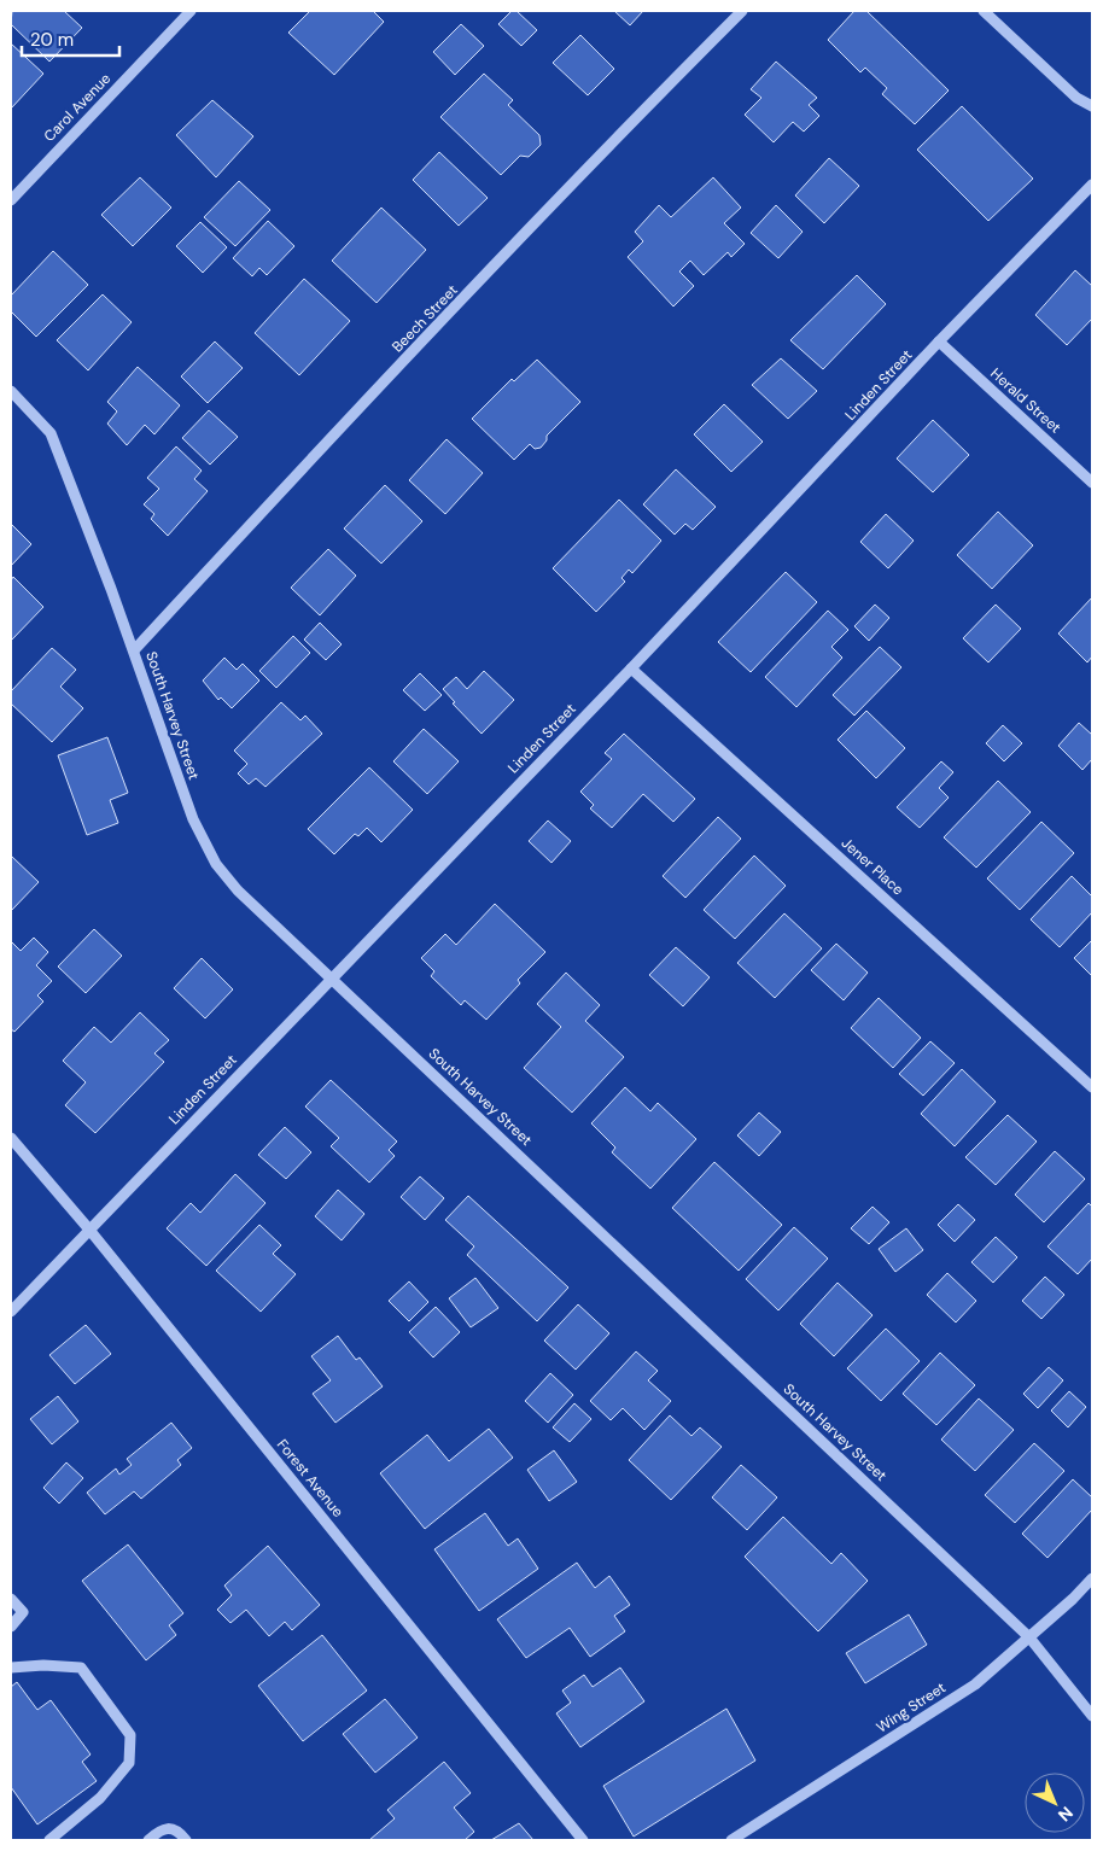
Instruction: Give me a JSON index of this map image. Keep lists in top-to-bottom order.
{
  "streets": {
    "street": [
      "Carol Avenue",
      "Beech Street",
      "Linden Street",
      "Herald Street",
      "South Harvey Street",
      "Jener Place",
      "Forest Avenue",
      "Wing Street"
    ]
  },
  "crossings": [
    ["Beech Street", "South Harvey Street"],
    ["Linden Street", "Herald Street"],
    ["Linden Street", "South Harvey Street"],
    ["Linden Street", "Jener Place"],
    ["Linden Street", "Forest Avenue"],
    ["South Harvey Street", "Wing Street"]
  ],
  "scale_bar": "20 m",
  "north": "bottom right"
}
